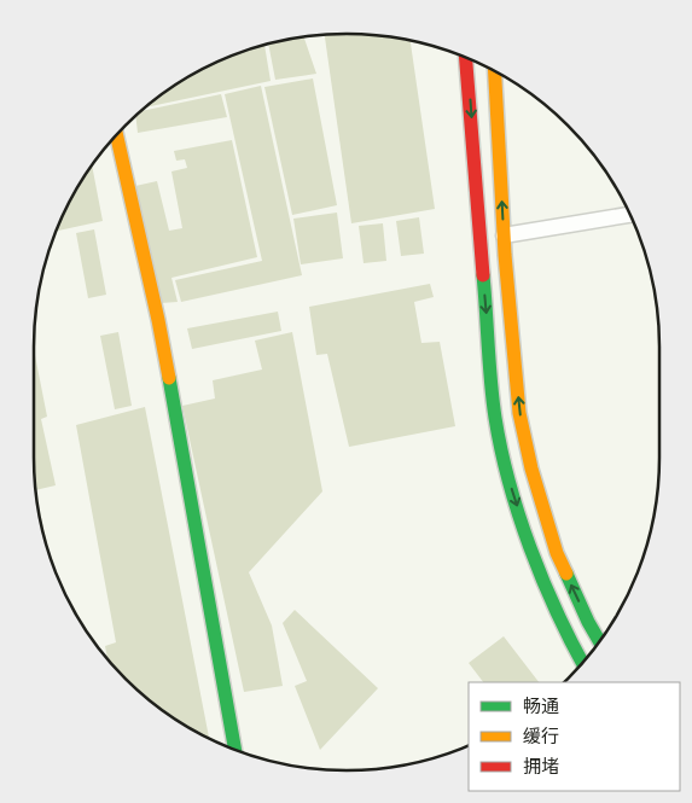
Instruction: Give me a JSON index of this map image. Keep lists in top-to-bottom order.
{
  "legend": ["畅通", "缓行", "拥堵"]
}
